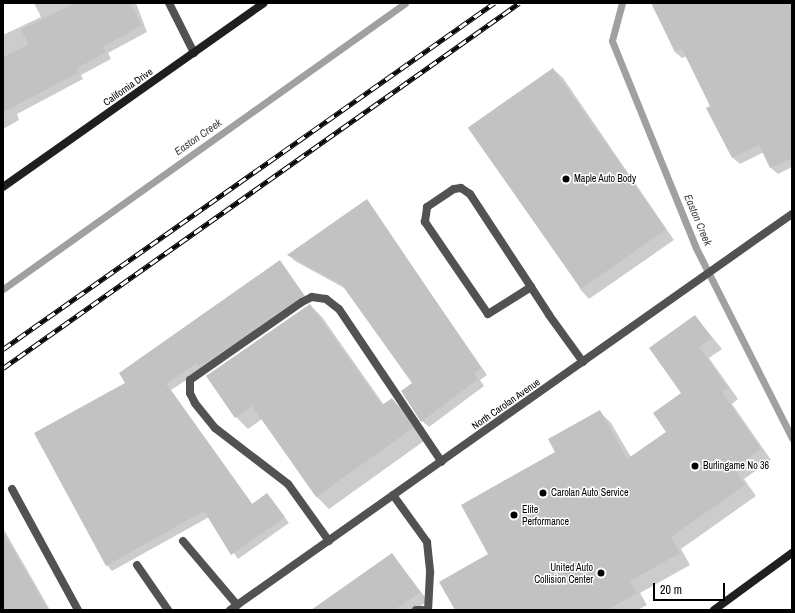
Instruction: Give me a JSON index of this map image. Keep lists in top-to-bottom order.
{
  "streets": {
    "street": ["California Drive", "North Carolan Avenue"]
  },
  "water": ["Easton Creek"],
  "places": [
    "Maple Auto Body",
    "Burlingame No 36",
    "Carolan Auto Service",
    "Elite Performance",
    "United Auto Collision Center"
  ],
  "scale_bar": "20 m"
}
